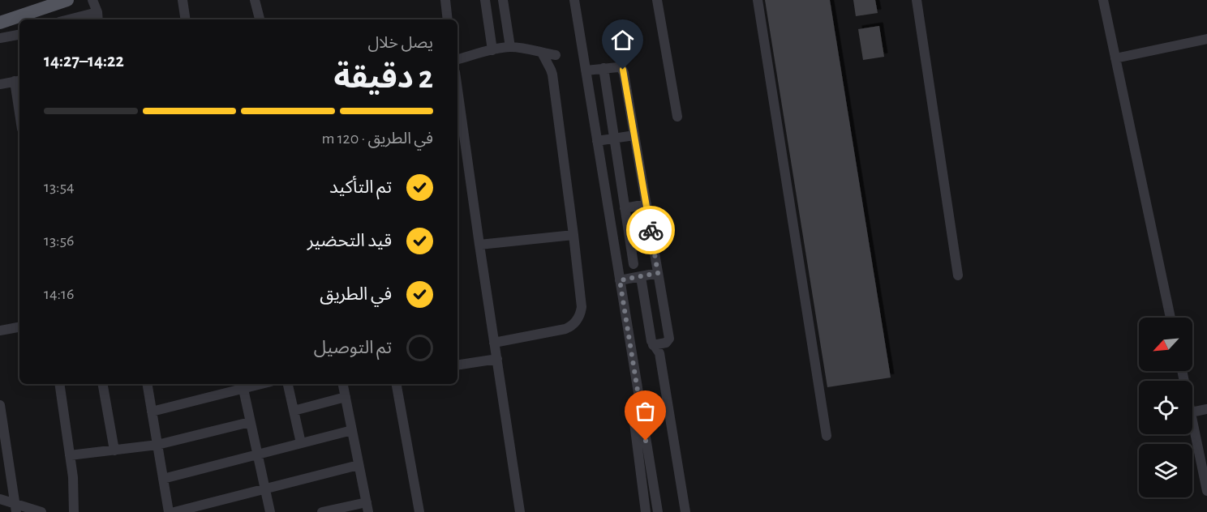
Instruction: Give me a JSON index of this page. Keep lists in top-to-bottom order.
{
  "north": "bottom left",
  "page": {
    "heading": ["2 دقيقة", "يصل خلال", "14:22–14:27"],
    "bar": "في الطريق · 120 m",
    "list": [
      ["تم التأكيد", "13:54"],
      ["قيد التحضير", "13:56"],
      ["في الطريق", "14:16"],
      "تم التوصيل"
    ]
  }
}
